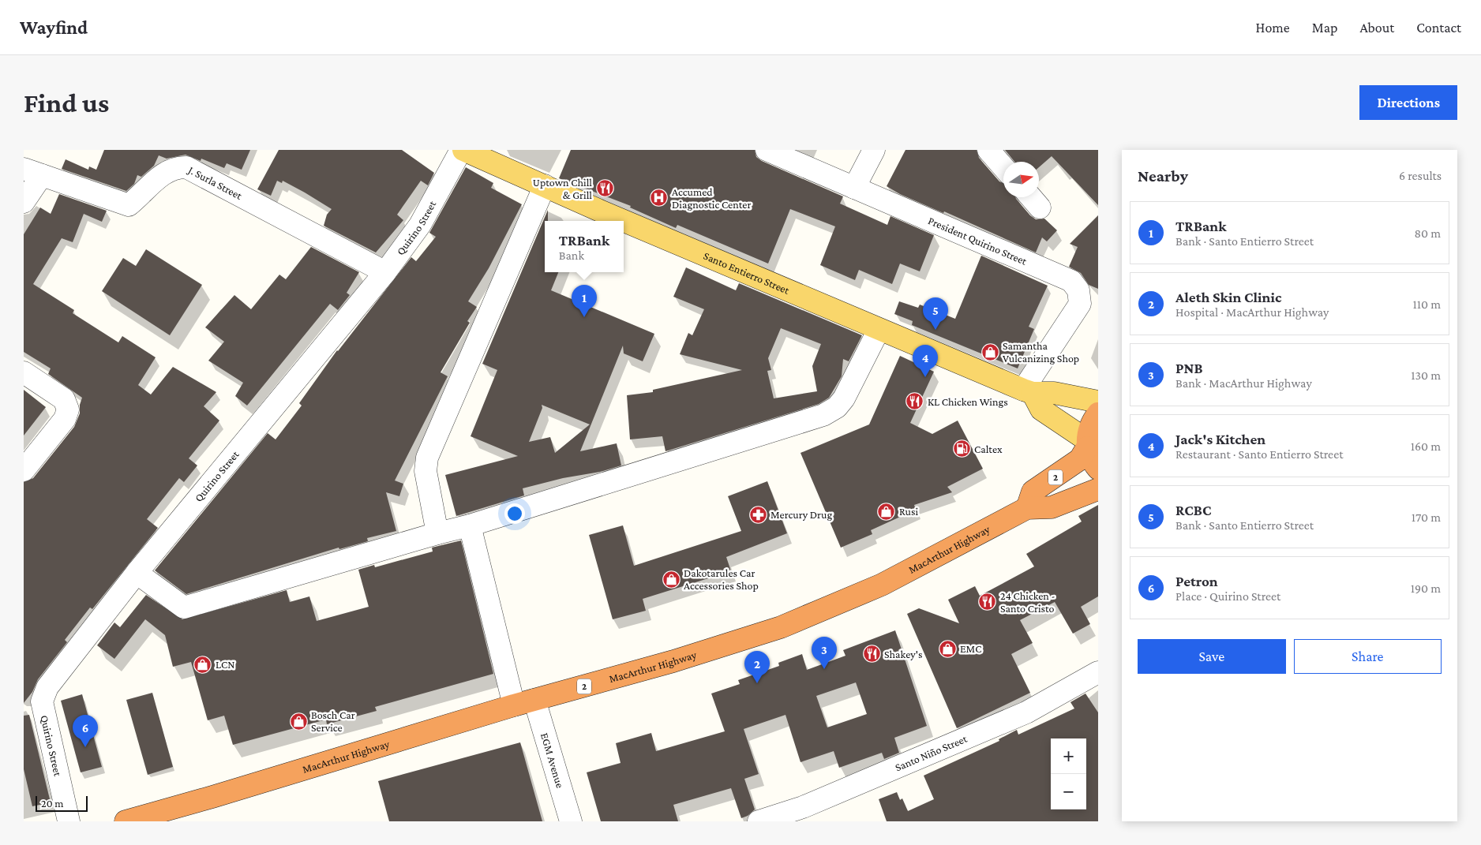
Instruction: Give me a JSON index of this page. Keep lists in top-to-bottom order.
{
  "streets": {
    "highway": ["2", "MacArthur Highway"],
    "main road": ["Santo Entierro Street"],
    "street": [
      "J. Surla Street",
      "Quirino Street",
      "President Quirino Street",
      "Santo Niño Street",
      "EGM Avenue"
    ]
  },
  "crossings": [
    ["J. Surla Street", "Quirino Street"],
    ["Quirino Street", "Santo Entierro Street"],
    ["President Quirino Street", "Santo Entierro Street"],
    ["2", "MacArthur Highway"],
    ["MacArthur Highway", "EGM Avenue"]
  ],
  "places": {
    "restaurant": [
      "Uptown Chill & Grill",
      "KL Chicken Wings",
      "24 Chicken - Santo Cristo",
      "Shakey's"
    ],
    "hospital": ["Accumed Diagnostic Center"],
    "shop": [
      "Samantha Vulcanizing Shop",
      "Rusi",
      "Dakotarules Car Accessories Shop",
      "EMC",
      "LCN",
      "Bosch Car Service"
    ],
    "fuel station": ["Caltex"],
    "pharmacy": ["Mercury Drug"]
  },
  "scale_bar": "20 m",
  "north": "right",
  "page": {
    "header": "Wayfind",
    "nav": [
      "Home",
      "Map",
      "About",
      "Contact"
    ],
    "buttons": [
      "Directions",
      ["Save", "Share"]
    ],
    "title": "Find us",
    "heading": ["Nearby", "6 results"],
    "list": [
      {
        "mark": "1",
        "name": "TRBank",
        "note": "Bank · Santo Entierro Street",
        "value": "80 m"
      },
      {
        "mark": "2",
        "name": "Aleth Skin Clinic",
        "note": "Hospital · MacArthur Highway",
        "value": "110 m"
      },
      {
        "mark": "3",
        "name": "PNB",
        "note": "Bank · MacArthur Highway",
        "value": "130 m"
      },
      {
        "mark": "4",
        "name": "Jack's Kitchen",
        "note": "Restaurant · Santo Entierro Street",
        "value": "160 m"
      },
      {
        "mark": "5",
        "name": "RCBC",
        "note": "Bank · Santo Entierro Street",
        "value": "170 m"
      },
      {
        "mark": "6",
        "name": "Petron",
        "note": "Place · Quirino Street",
        "value": "190 m"
      }
    ],
    "popup": ["TRBank", "Bank"],
    "pins": [
      "1",
      "5",
      "4",
      "3",
      "2",
      "6"
    ],
    "map_buttons": ["+", "−"],
    "scale": "20 m"
  }
}
